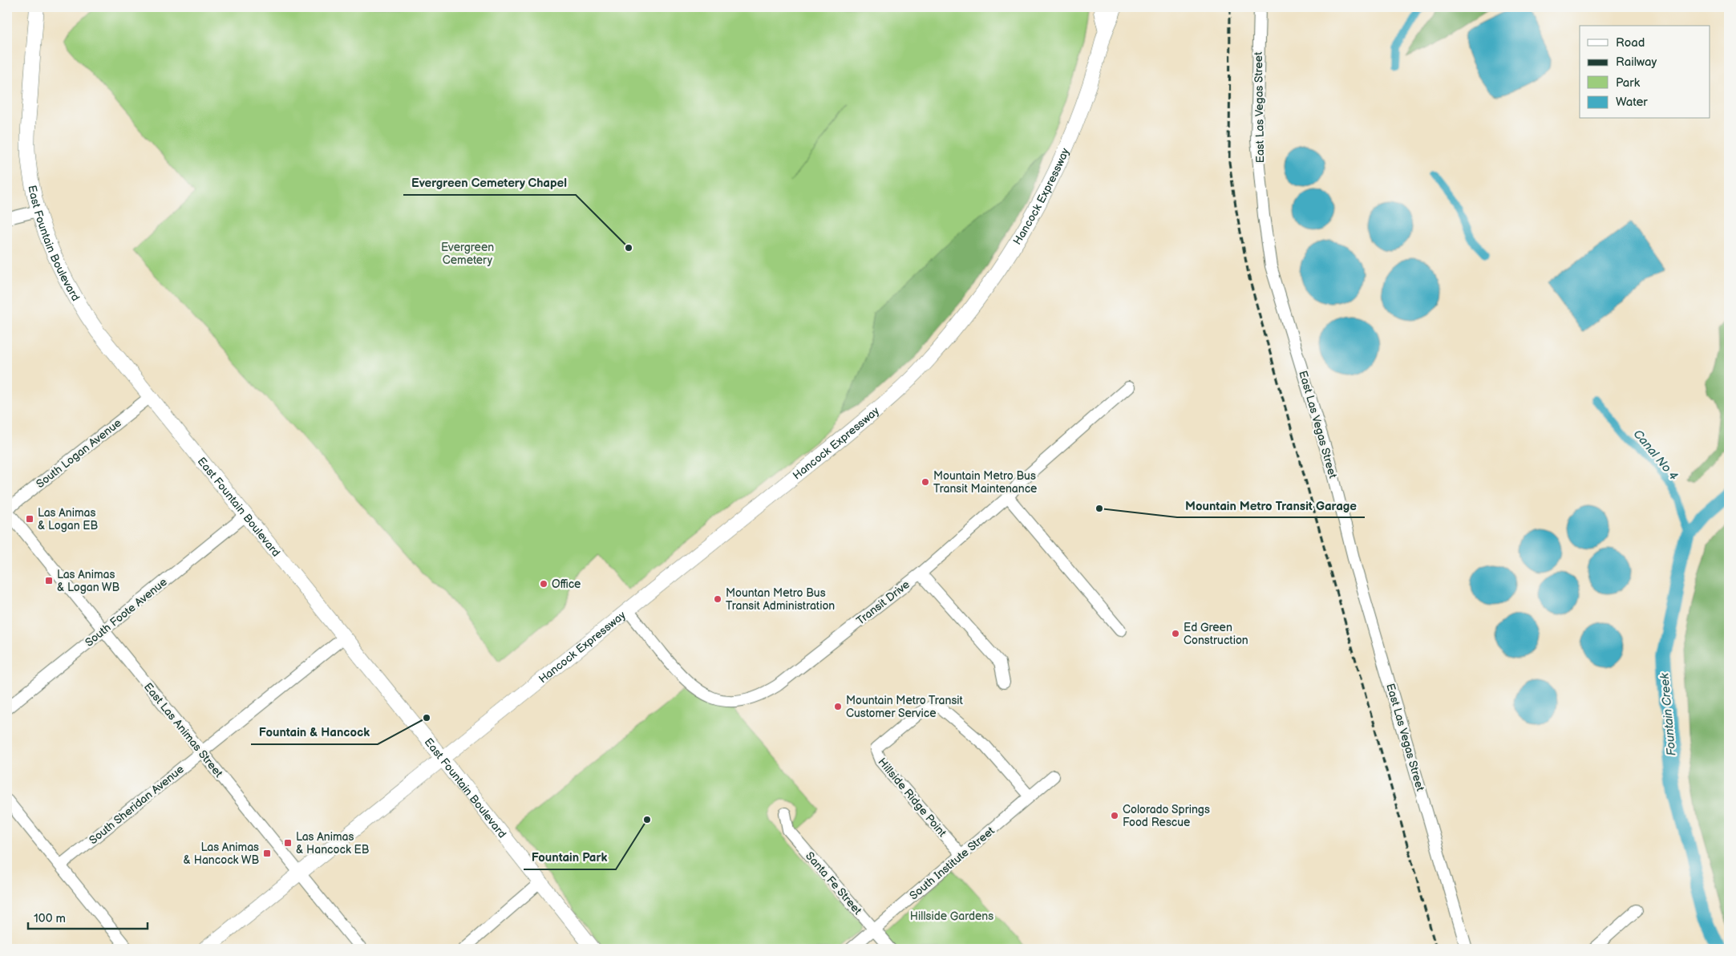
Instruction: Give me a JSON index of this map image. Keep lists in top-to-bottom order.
{
  "streets": {
    "main road": ["Hancock Expressway", "East Fountain Boulevard"],
    "street": [
      "East Las Vegas Street",
      "South Logan Avenue",
      "Transit Drive",
      "South Foote Avenue",
      "East Las Animas Street",
      "Hillside Ridge Point",
      "South Sheridan Avenue",
      "South Institute Street",
      "Santa Fe Street"
    ]
  },
  "crossings": [
    ["Hancock Expressway", "East Fountain Boulevard"],
    ["Hancock Expressway", "Transit Drive"],
    ["Hancock Expressway", "East Las Animas Street"],
    ["East Fountain Boulevard", "South Logan Avenue"],
    ["East Fountain Boulevard", "South Foote Avenue"],
    ["East Fountain Boulevard", "South Sheridan Avenue"],
    ["South Logan Avenue", "East Las Animas Street"],
    ["South Foote Avenue", "East Las Animas Street"],
    ["East Las Animas Street", "South Sheridan Avenue"],
    ["Hillside Ridge Point", "South Institute Street"],
    ["South Institute Street", "Santa Fe Street"]
  ],
  "water": ["Canal No 4", "Fountain Creek"],
  "parks": ["Evergreen Cemetery", "Hillside Gardens"],
  "places": {
    "other": [
      "Evergreen Cemetery Chapel",
      "Mountain Metro Bus Transit Maintenance",
      "Mountain Metro Transit Garage",
      "Office",
      "Mountan Metro Bus Transit Administration",
      "Ed Green Construction",
      "Mountain Metro Transit Customer Service",
      "Fountain & Hancock",
      "Colorado Springs Food Rescue",
      "Fountain Park"
    ],
    "transit": [
      "Las Animas & Logan EB",
      "Las Animas & Logan WB",
      "Las Animas & Hancock EB",
      "Las Animas & Hancock WB"
    ]
  },
  "legend": [
    "Road",
    "Railway",
    "Park",
    "Water"
  ],
  "scale_bar": "100 m"
}
